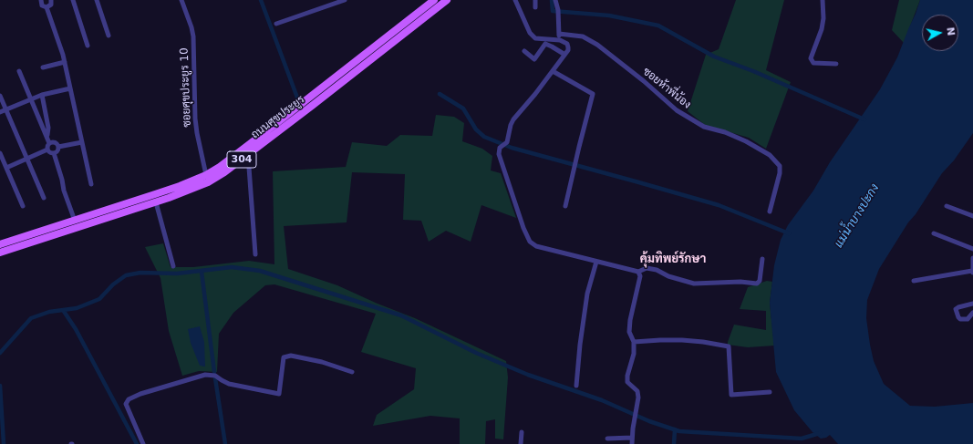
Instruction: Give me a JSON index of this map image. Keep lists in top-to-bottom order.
{
  "streets": {
    "main road": ["ถนนศุขประยูร", "304"],
    "street": ["ซอยศุขประยูร 10", "ซอยห้าพี่น้อง"]
  },
  "crossings": [
    ["ซอยศุขประยูร 10", "ถนนศุขประยูร"]
  ],
  "districts": ["คุ้มทิพย์รักษา"],
  "water": ["แม่น้ำบางปะกง"],
  "north": "right"
}
